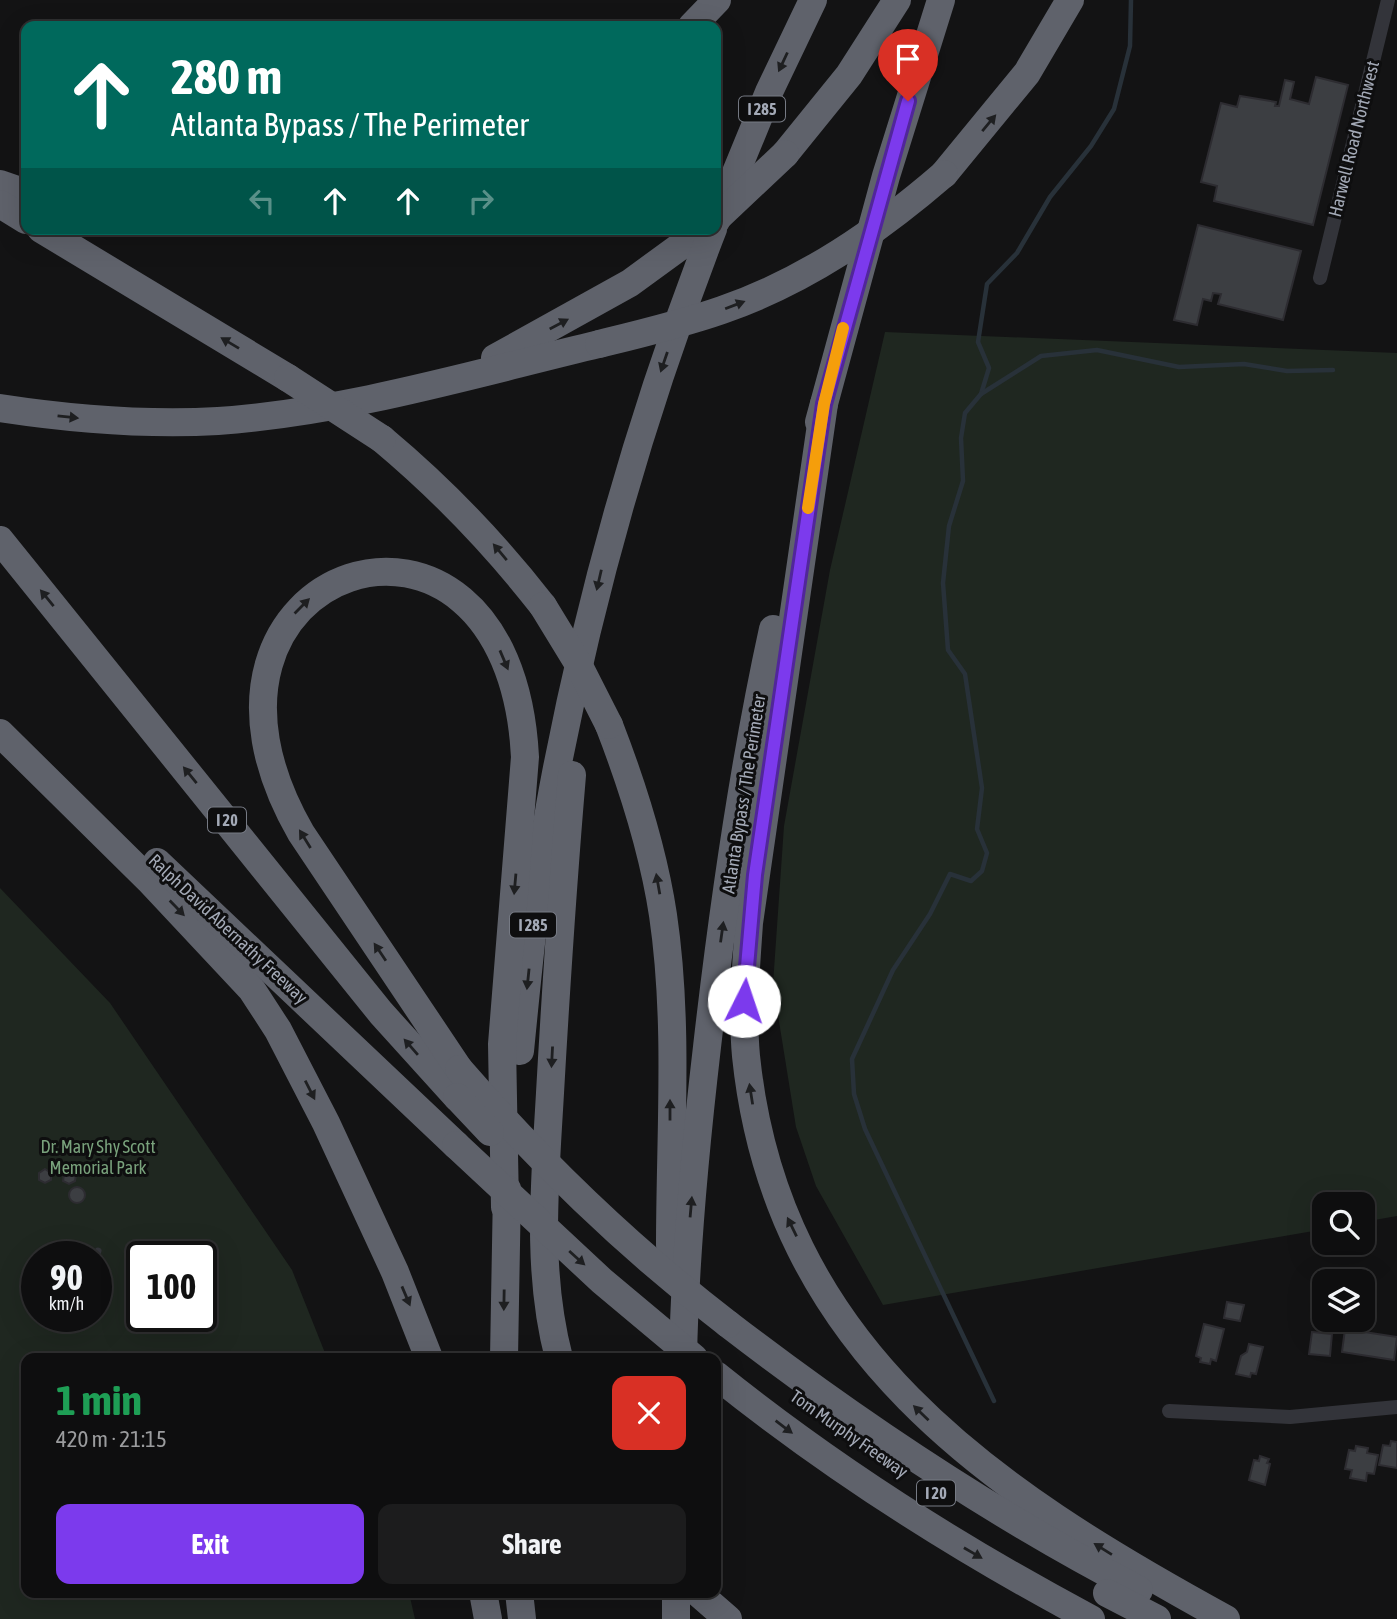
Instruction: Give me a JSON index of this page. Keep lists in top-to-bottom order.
{
  "streets": {
    "highway": [
      "I 285",
      "Atlanta Bypass / The Perimeter",
      "I 20",
      "Ralph David Abernathy Freeway",
      "Tom Murphy Freeway"
    ],
    "street": ["Harwell Road Northwest"]
  },
  "crossings": [
    ["I 20", "Tom Murphy Freeway"]
  ],
  "parks": ["Dr. Mary Shy Scott Memorial Park"],
  "page": {
    "turn": ["280 m", "Atlanta Bypass / The Perimeter"],
    "speed": "90 km/h",
    "limit": "100",
    "heading": ["1 min", "420 m · 21:15"],
    "buttons": ["Exit", "Share"]
  }
}
